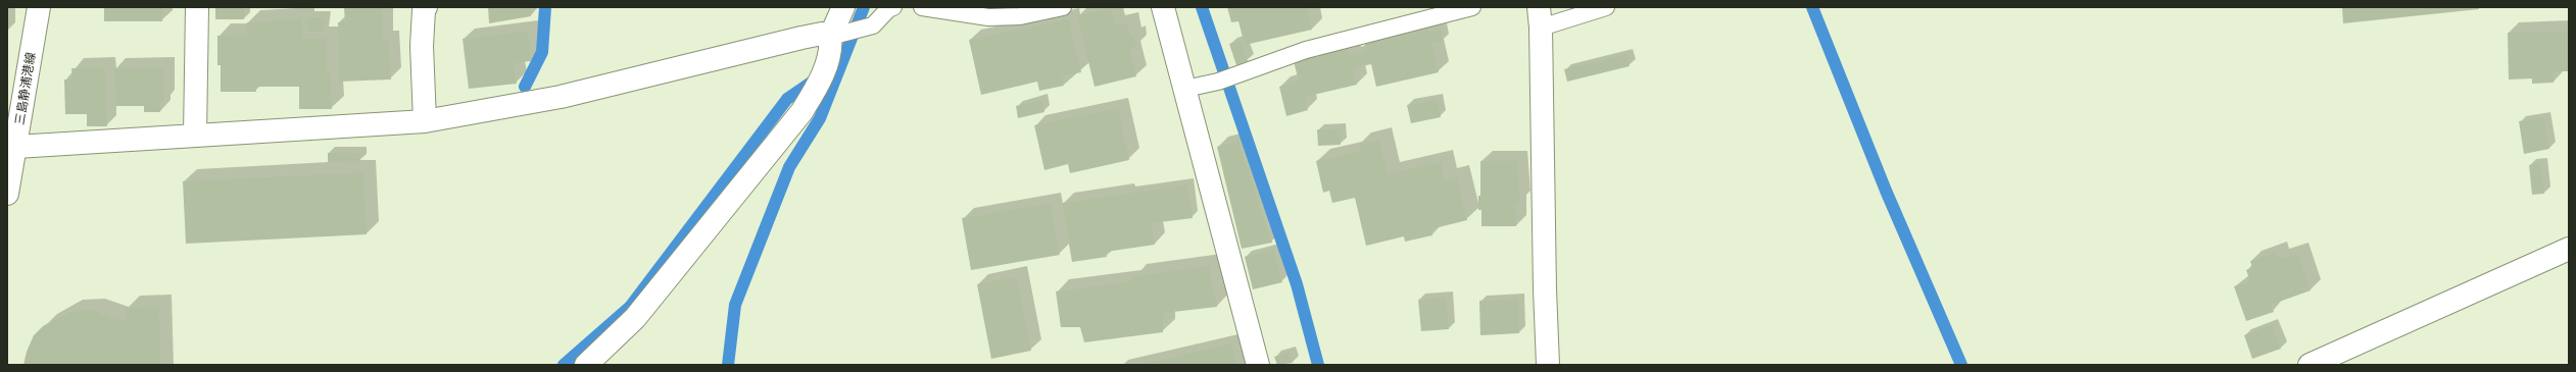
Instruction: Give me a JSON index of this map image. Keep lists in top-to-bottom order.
{
  "streets": {
    "street": ["三島静浦港線"]
  }
}
